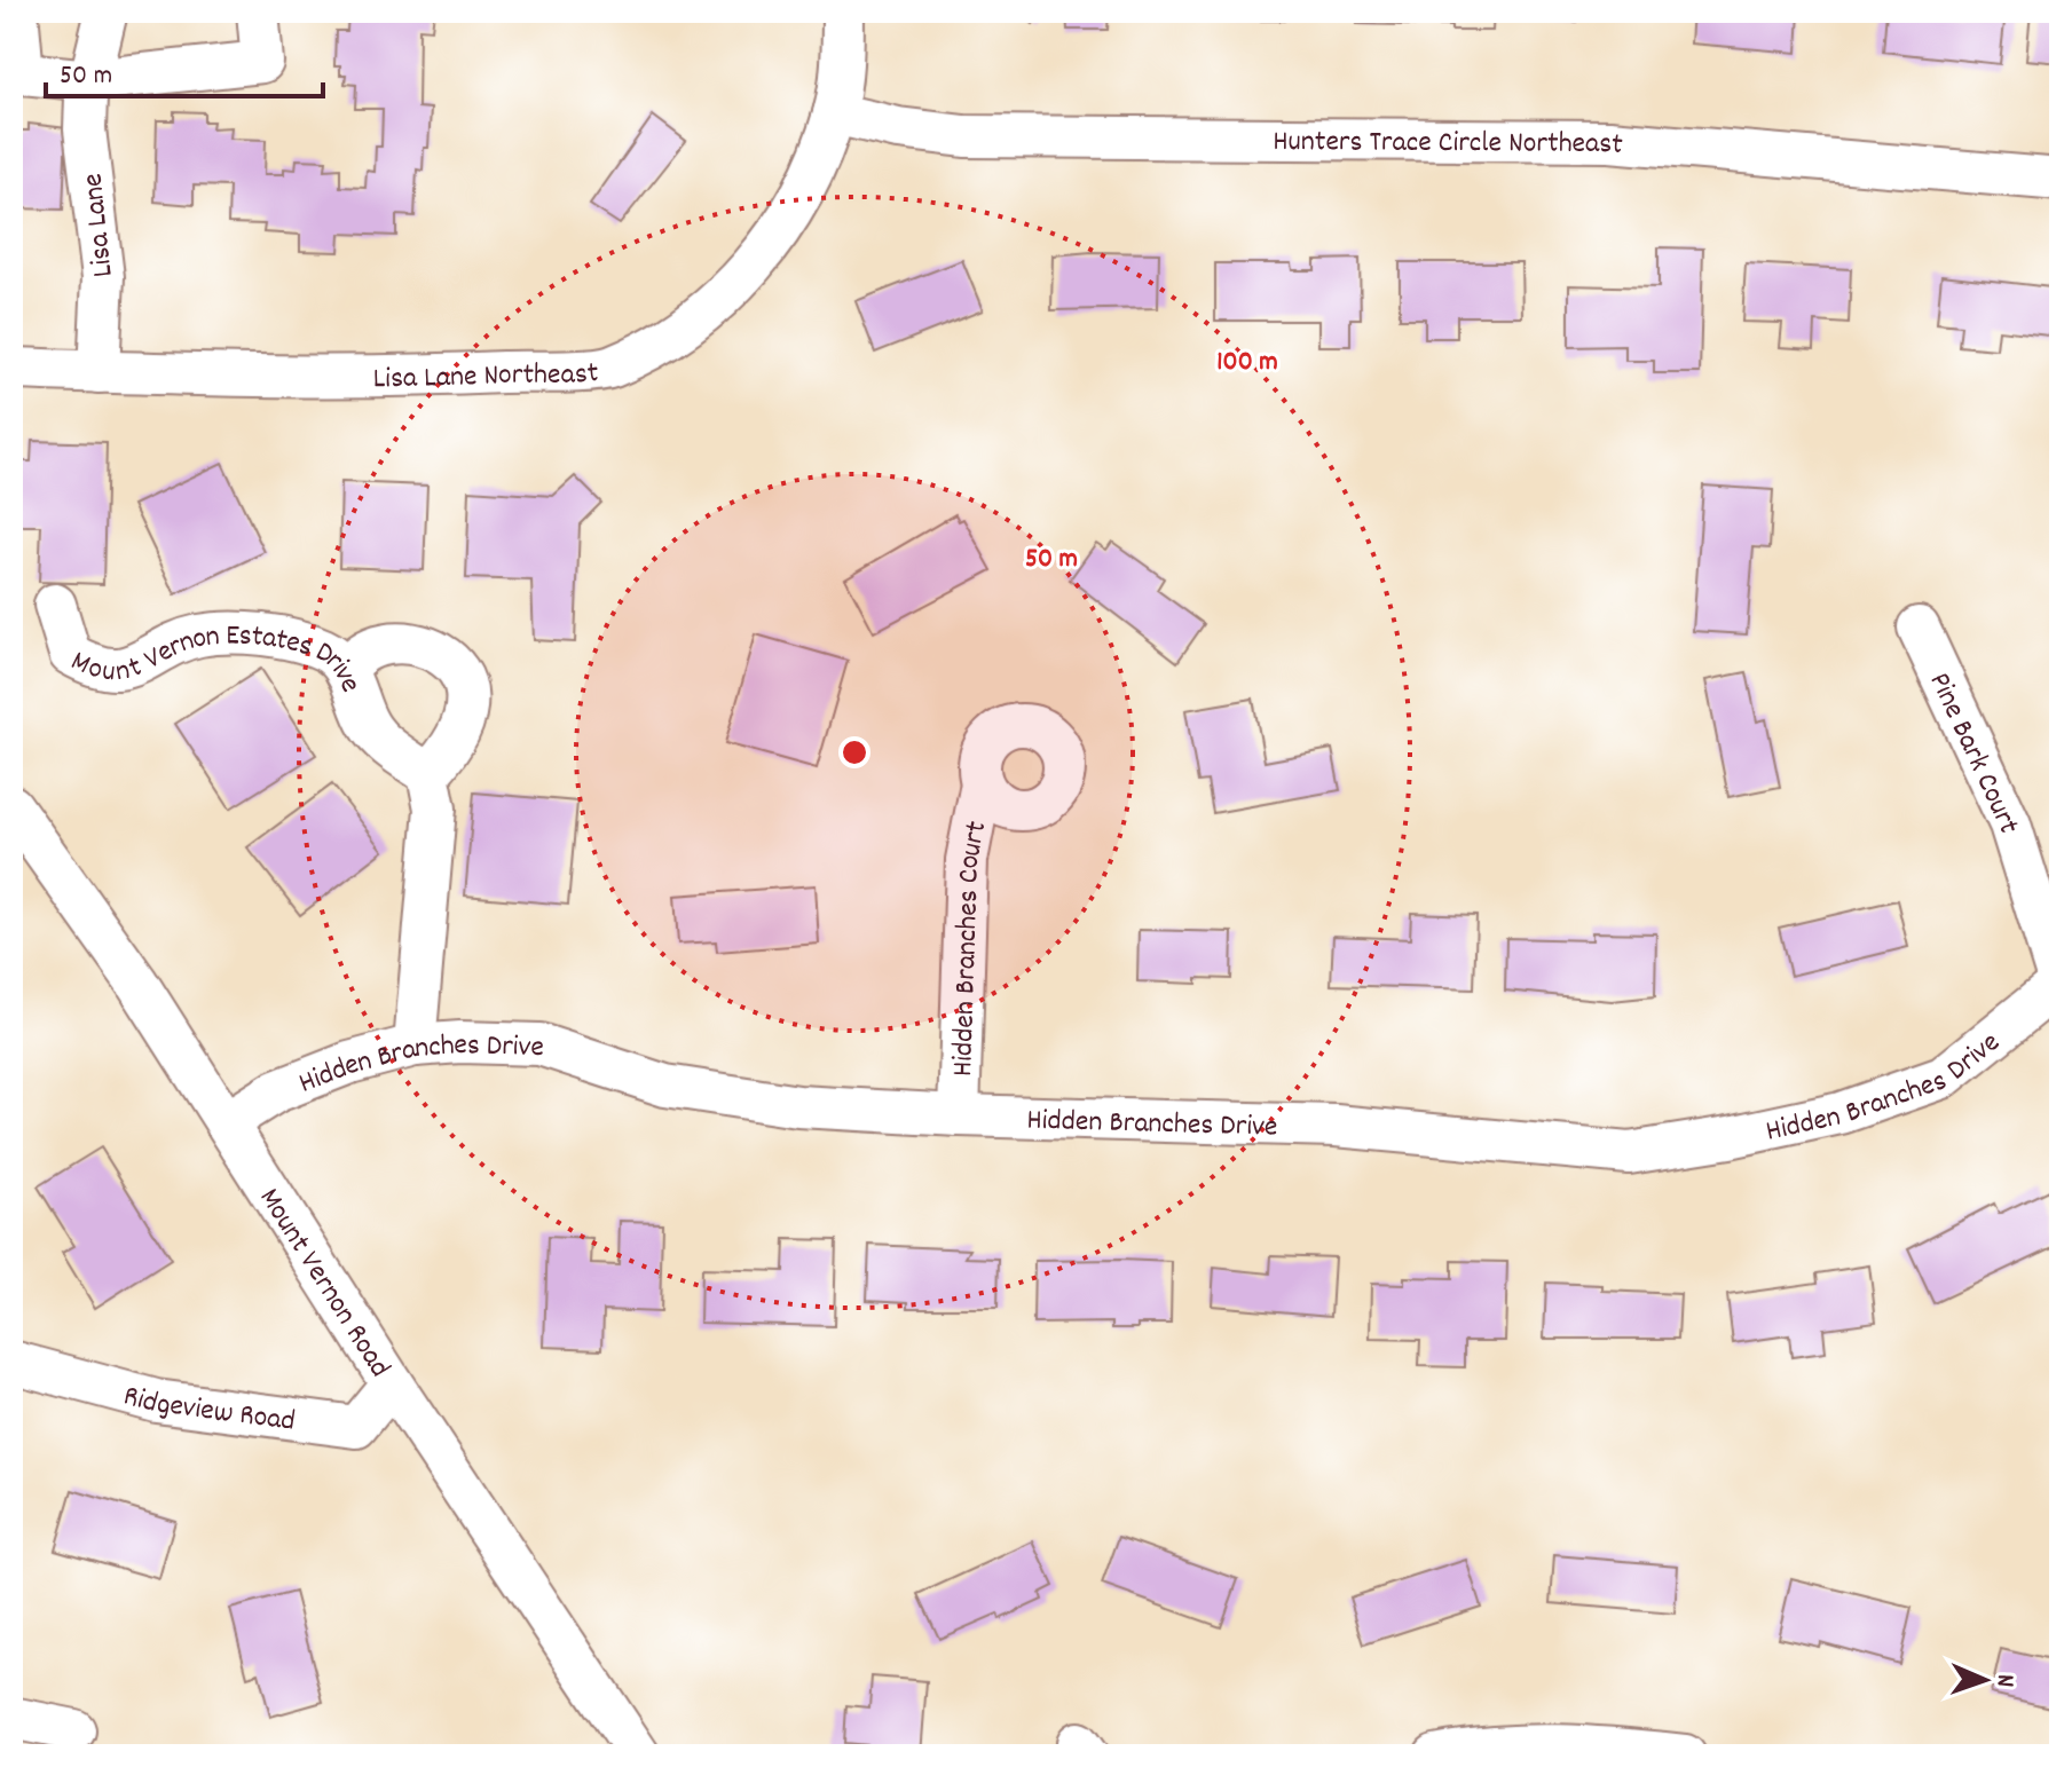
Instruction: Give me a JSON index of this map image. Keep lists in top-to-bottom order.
{
  "streets": {
    "street": [
      "Hunters Trace Circle Northeast",
      "Lisa Lane",
      "Lisa Lane Northeast",
      "Mount Vernon Estates Drive",
      "Pine Bark Court",
      "Hidden Branches Court",
      "Hidden Branches Drive",
      "Mount Vernon Road",
      "Ridgeview Road"
    ]
  },
  "crossings": [
    ["Hunters Trace Circle Northeast", "Lisa Lane Northeast"],
    ["Lisa Lane", "Lisa Lane Northeast"],
    ["Pine Bark Court", "Hidden Branches Drive"],
    ["Hidden Branches Court", "Hidden Branches Drive"],
    ["Hidden Branches Drive", "Mount Vernon Road"],
    ["Mount Vernon Road", "Ridgeview Road"]
  ],
  "scale_bar": "50 m",
  "north": "right",
  "rings": ["100 m", "50 m"]
}
